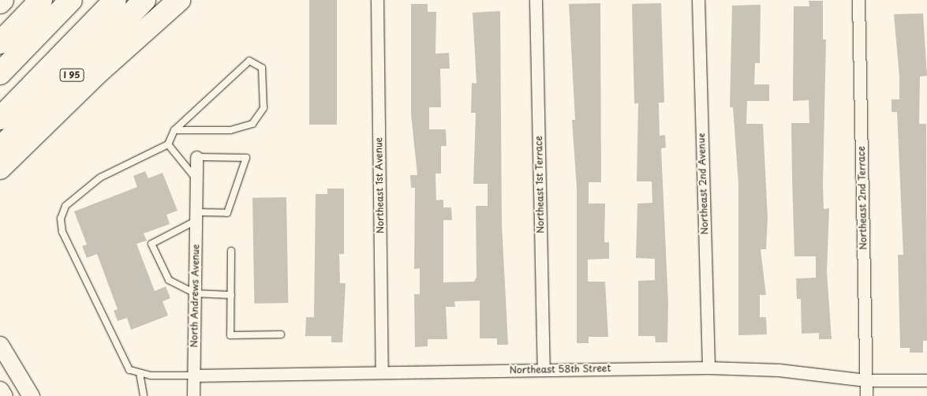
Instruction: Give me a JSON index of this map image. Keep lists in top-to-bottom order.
{
  "streets": {
    "highway": ["I 95"],
    "street": [
      "Northeast 2nd Avenue",
      "Northeast 1st Terrace",
      "Northeast 1st Avenue",
      "Northeast 2nd Terrace",
      "North Andrews Avenue",
      "Northeast 58th Street"
    ]
  },
  "crossings": [
    ["Northeast 2nd Avenue", "Northeast 58th Street"],
    ["Northeast 1st Terrace", "Northeast 58th Street"],
    ["Northeast 1st Avenue", "Northeast 58th Street"],
    ["Northeast 2nd Terrace", "Northeast 58th Street"],
    ["North Andrews Avenue", "Northeast 58th Street"]
  ]
}
